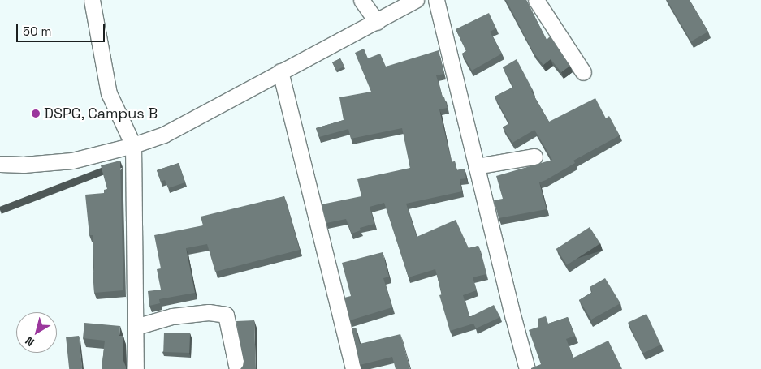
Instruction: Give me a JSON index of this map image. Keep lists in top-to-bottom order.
{
  "places": ["DSPG, Campus B"],
  "scale_bar": "50 m",
  "north": "bottom left"
}
